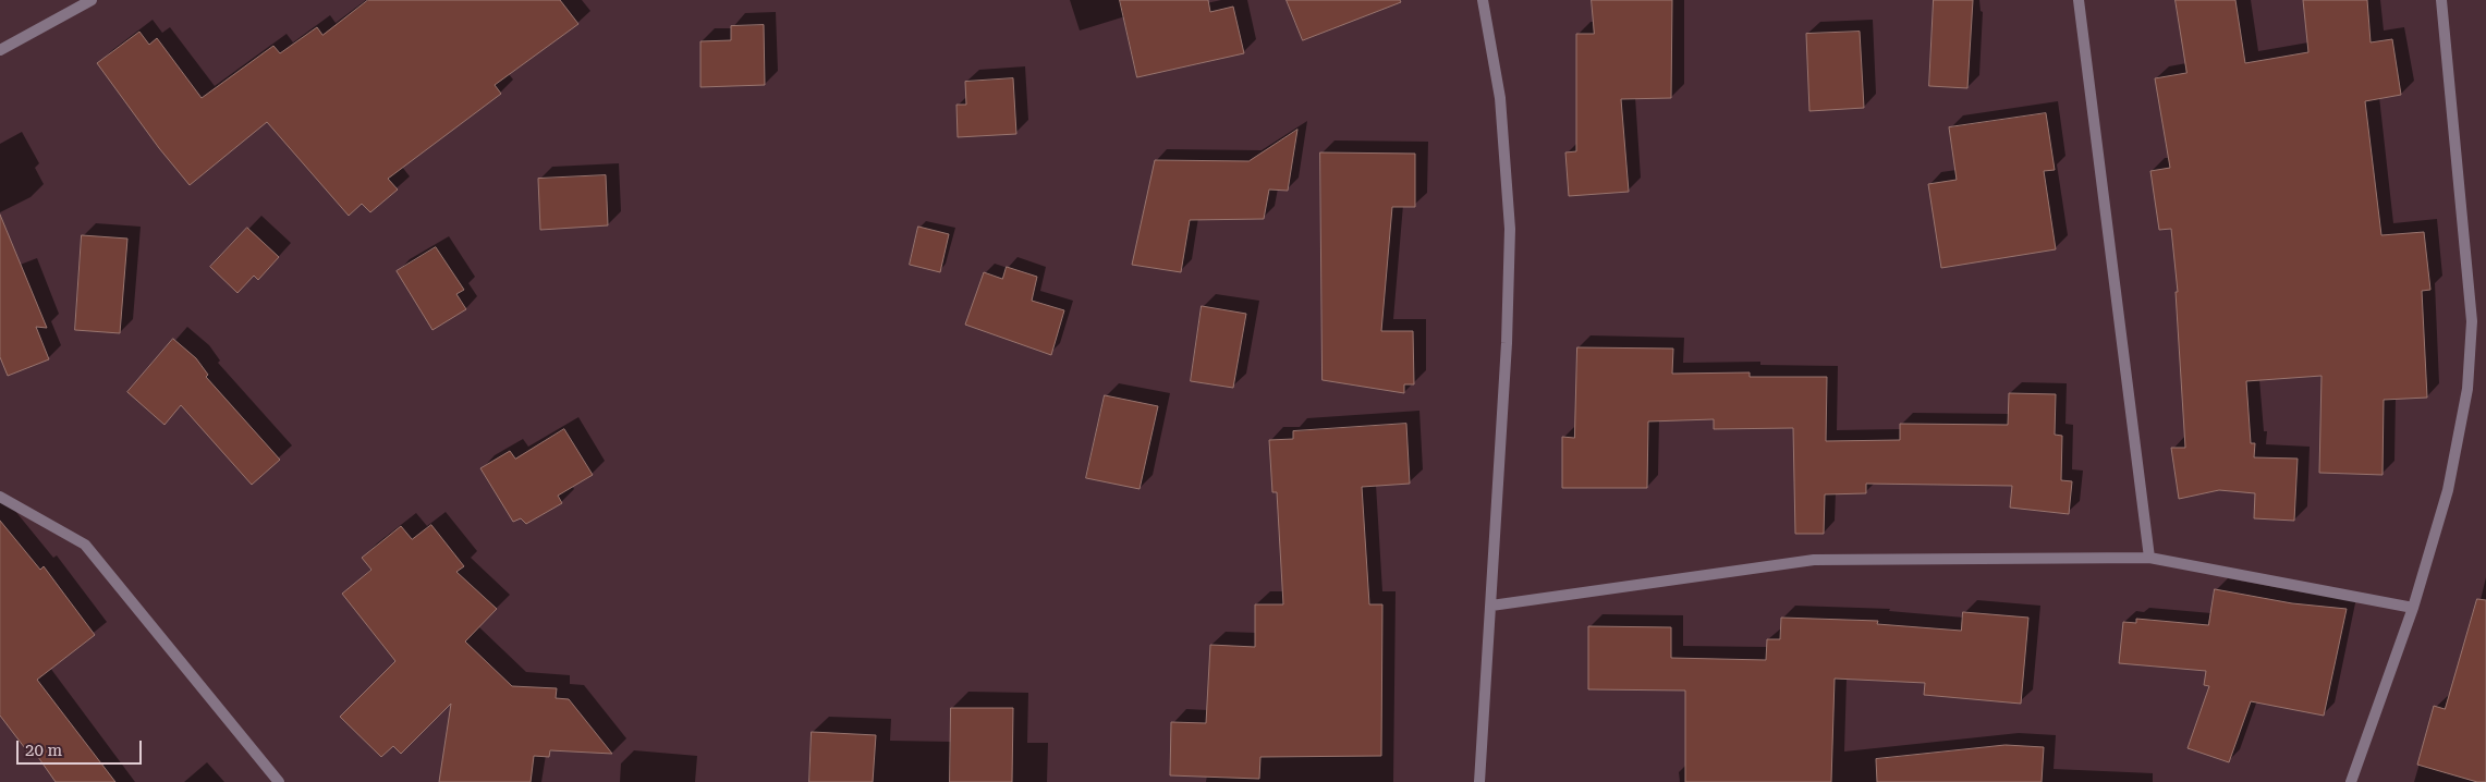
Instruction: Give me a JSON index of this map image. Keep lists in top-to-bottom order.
{
  "scale_bar": "20 m"
}
